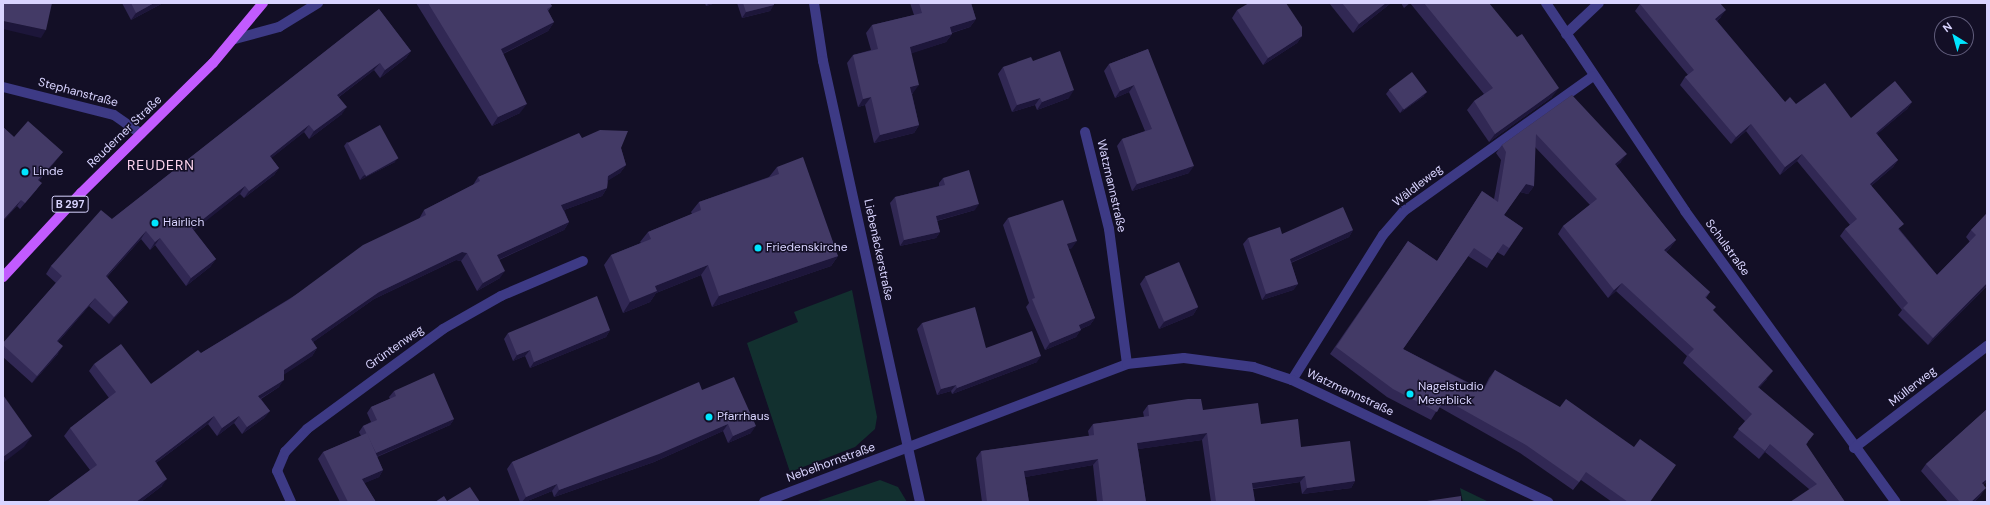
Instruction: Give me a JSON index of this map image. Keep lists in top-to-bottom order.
{
  "streets": {
    "main road": ["Reuderner Straße", "B 297"],
    "street": [
      "Stephanstraße",
      "Watzmannstraße",
      "Wäldleweg",
      "Schulstraße",
      "Liebenäckerstraße",
      "Grüntenweg",
      "Müllerweg",
      "Nebelhornstraße"
    ]
  },
  "crossings": [
    ["Stephanstraße", "Reuderner Straße"],
    ["Watzmannstraße", "Wäldleweg"],
    ["Watzmannstraße", "Liebenäckerstraße"],
    ["Watzmannstraße", "Nebelhornstraße"],
    ["Wäldleweg", "Schulstraße"],
    ["Schulstraße", "Müllerweg"],
    ["Liebenäckerstraße", "Nebelhornstraße"]
  ],
  "districts": ["REUDERN"],
  "places": [
    "Linde",
    "Hairlich",
    "Friedenskirche",
    "Nagelstudio Meerblick",
    "Pfarrhaus"
  ],
  "north": "top left"
}
